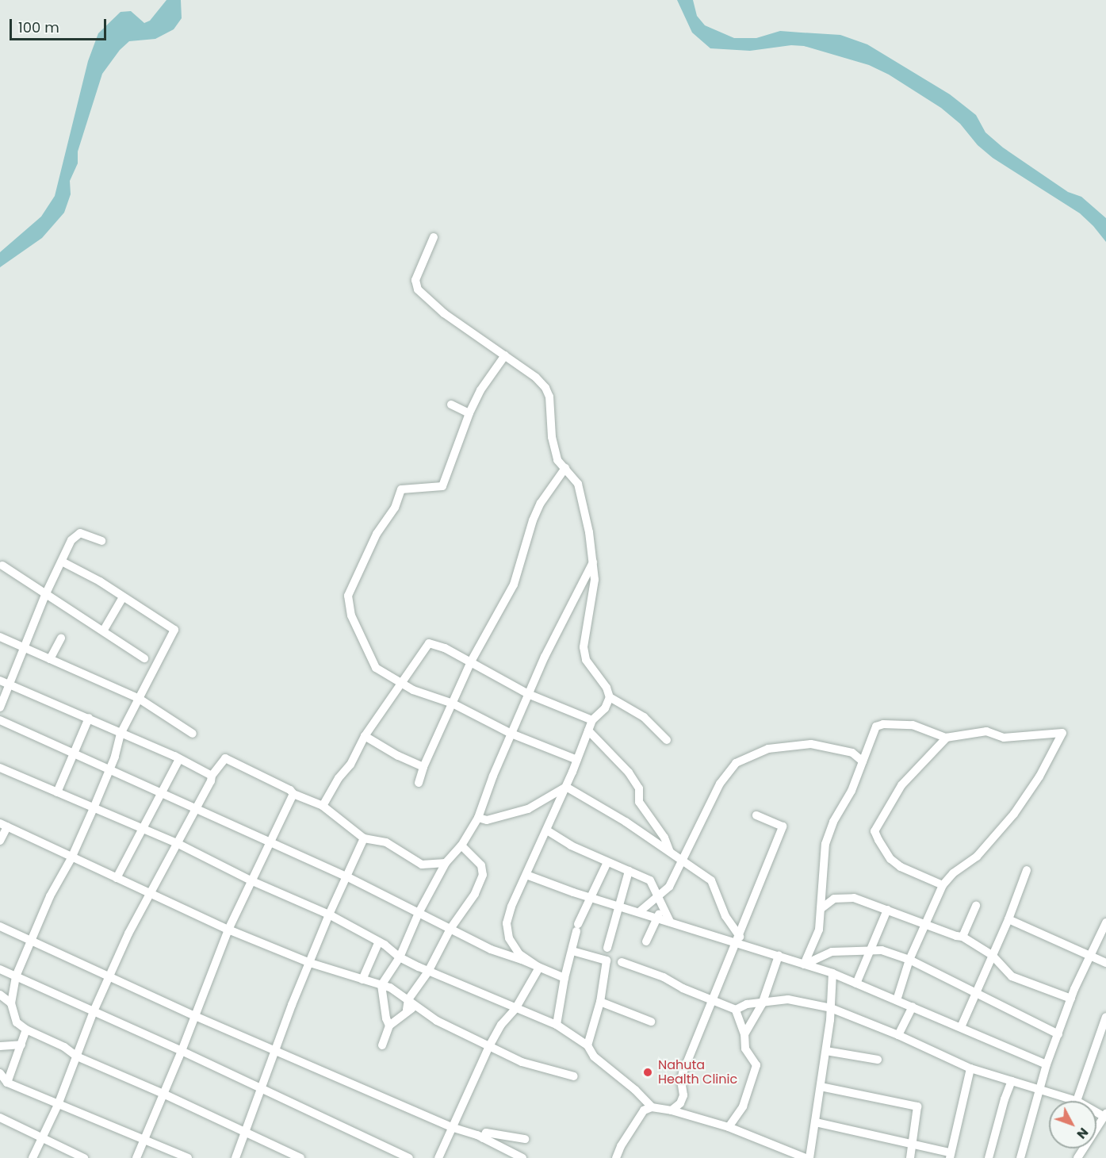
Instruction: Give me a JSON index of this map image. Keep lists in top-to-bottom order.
{
  "places": ["Nahuta Health Clinic"],
  "scale_bar": "100 m",
  "north": "bottom right"
}
